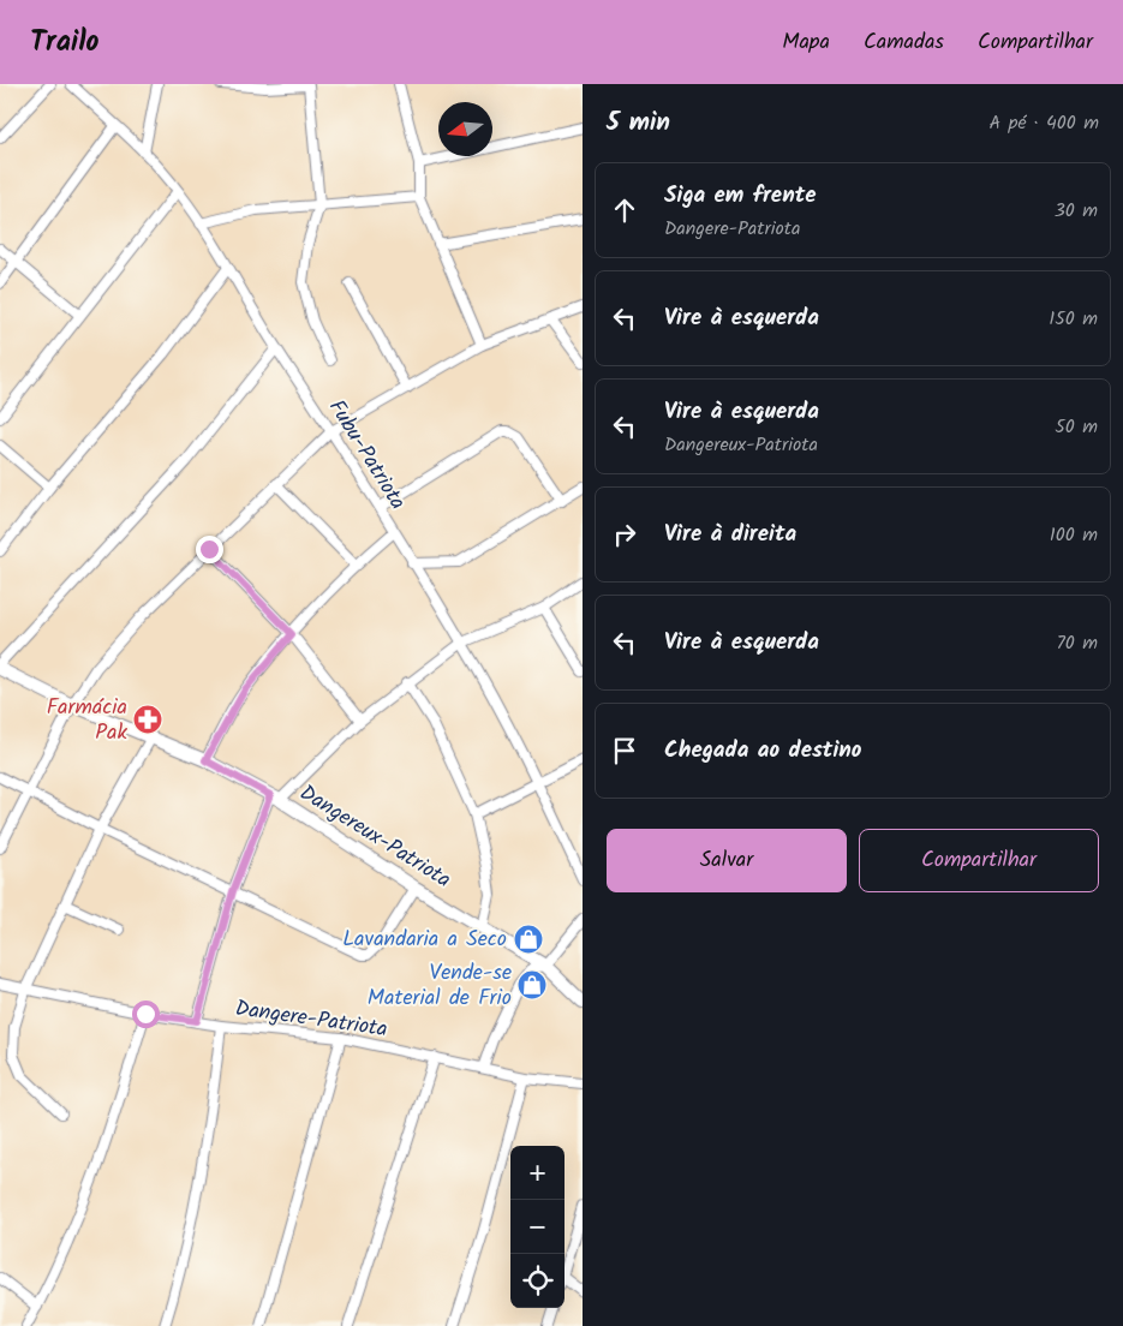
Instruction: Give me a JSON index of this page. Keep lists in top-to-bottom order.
{
  "streets": {
    "street": ["Fubu-Patriota", "Dangereux-Patriota", "Dangere-Patriota"]
  },
  "places": {
    "pharmacy": ["Farmácia Pak"],
    "shop": ["Lavandaria a Seco", "Vende-se Material de Frio"]
  },
  "north": "left",
  "page": {
    "header": "Trailo",
    "nav": ["Mapa", "Camadas", "Compartilhar"],
    "heading": ["5 min", "A pé · 400 m"],
    "list": [
      ["Siga em frente", "Dangere-Patriota", "30 m"],
      ["Vire à esquerda", "150 m"],
      ["Vire à esquerda", "Dangereux-Patriota", "50 m"],
      ["Vire à direita", "100 m"],
      ["Vire à esquerda", "70 m"],
      "Chegada ao destino"
    ],
    "buttons": ["Salvar", "Compartilhar"],
    "map_buttons": ["+", "−"]
  }
}
